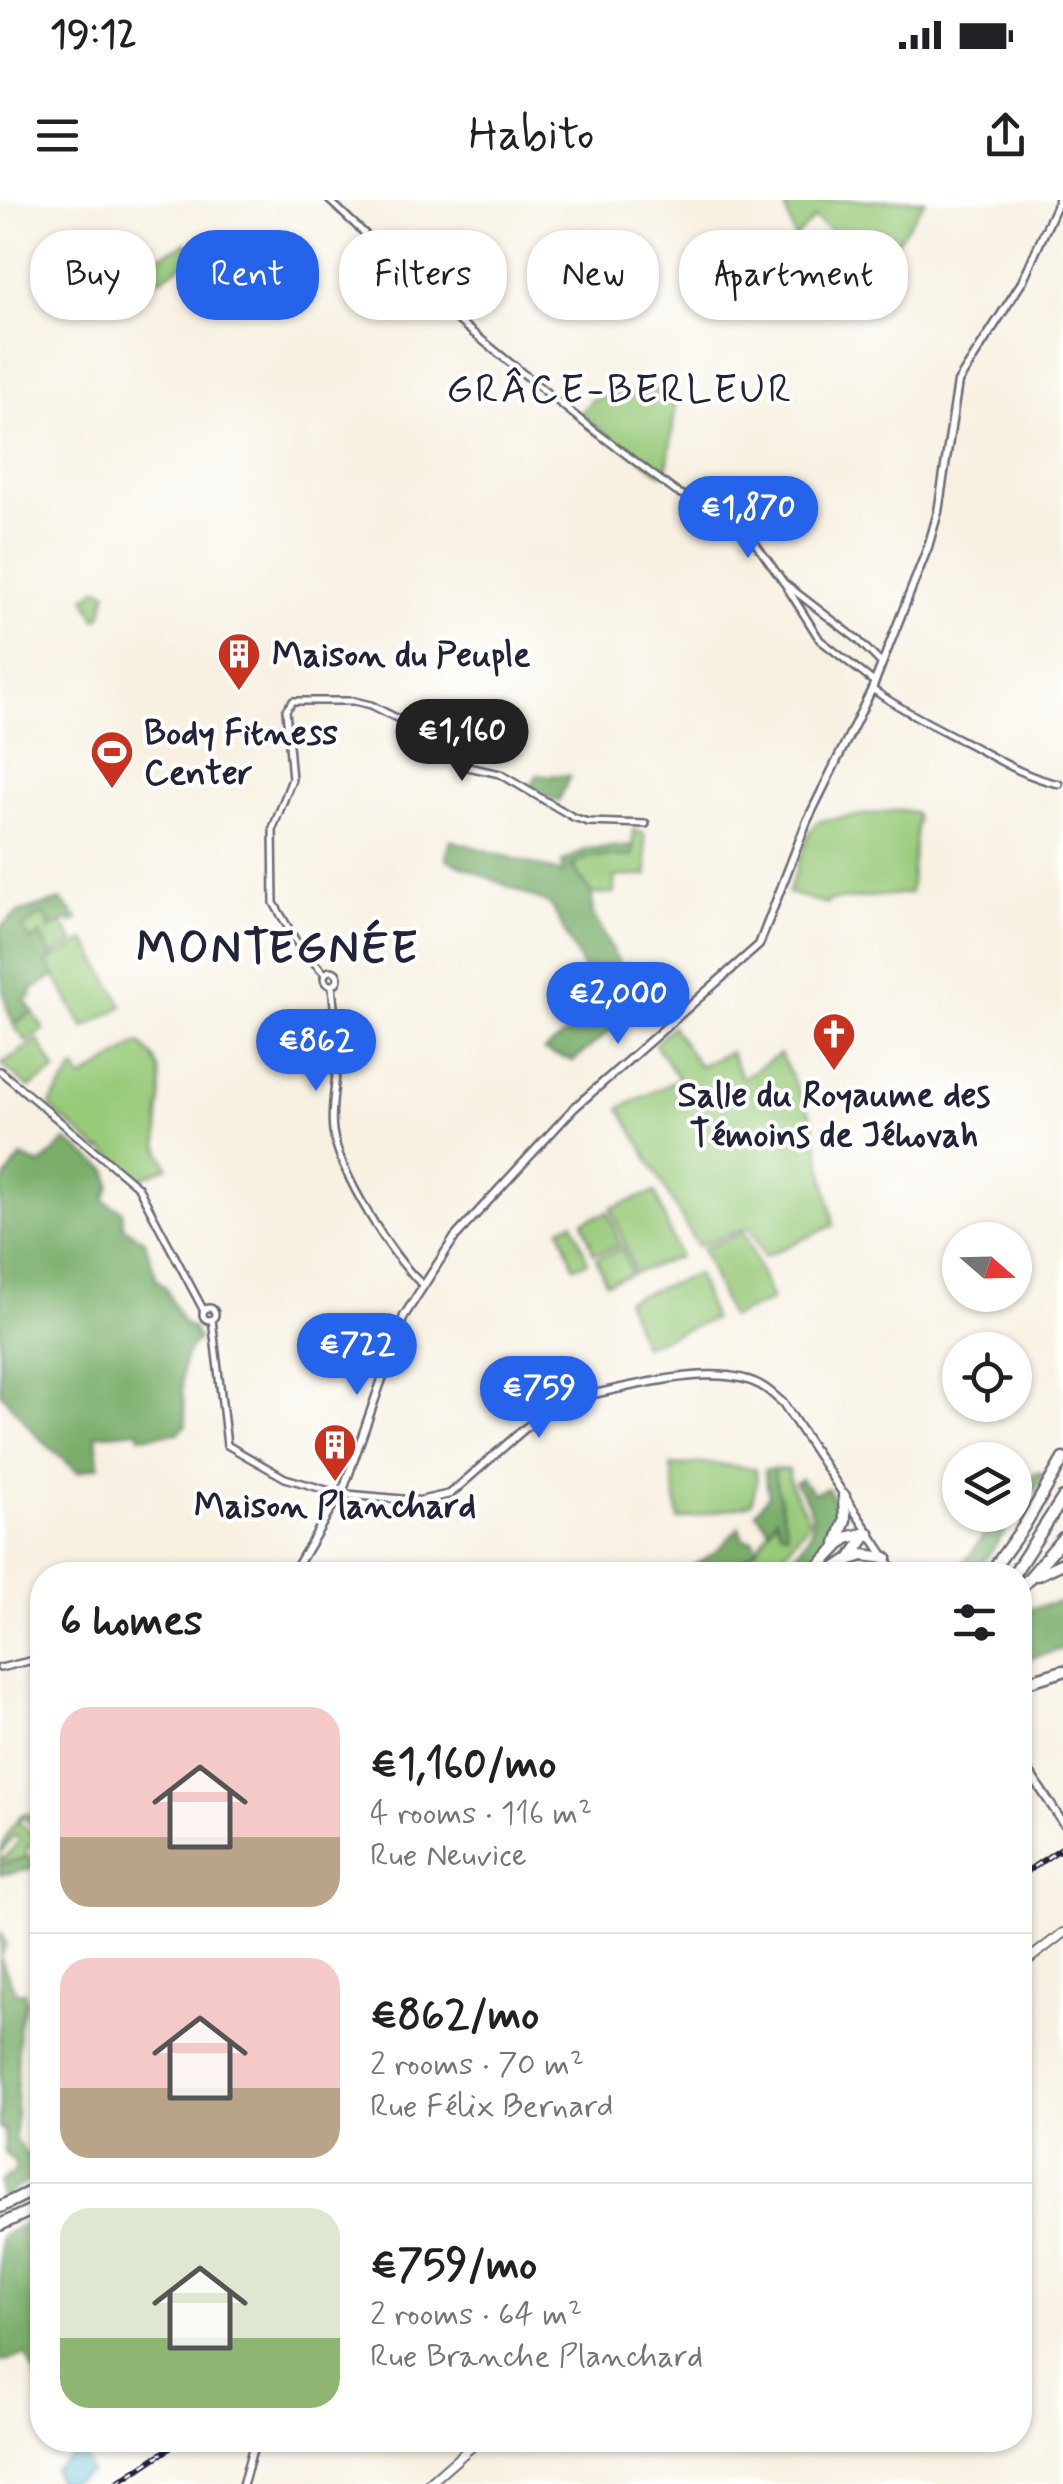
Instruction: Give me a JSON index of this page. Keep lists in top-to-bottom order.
{
  "districts": ["GRÂCE-BERLEUR", "MONTEGNÉE"],
  "places": {
    "building": ["Maison du Peuple", "Maison Planchard"],
    "sports": ["Body Fitness Center"],
    "church": ["Salle du Royaume des Témoins de Jéhovah"]
  },
  "north": "right",
  "page": {
    "status": "19:12",
    "header": "Habito",
    "chip": [
      "Buy",
      "Rent",
      "Filters",
      "New",
      "Apartment"
    ],
    "price": [
      "€1,870",
      "€1,160",
      "€2,000",
      "€862",
      "€722",
      "€759"
    ],
    "heading": "6 homes",
    "list": [
      {
        "name": "€1,160/mo",
        "note": "4 rooms · 116 m² · Rue Neuvice"
      },
      {
        "name": "€862/mo",
        "note": "2 rooms · 70 m² · Rue Félix Bernard"
      },
      {
        "name": "€759/mo",
        "note": "2 rooms · 64 m² · Rue Branche Planchard"
      }
    ]
  }
}
